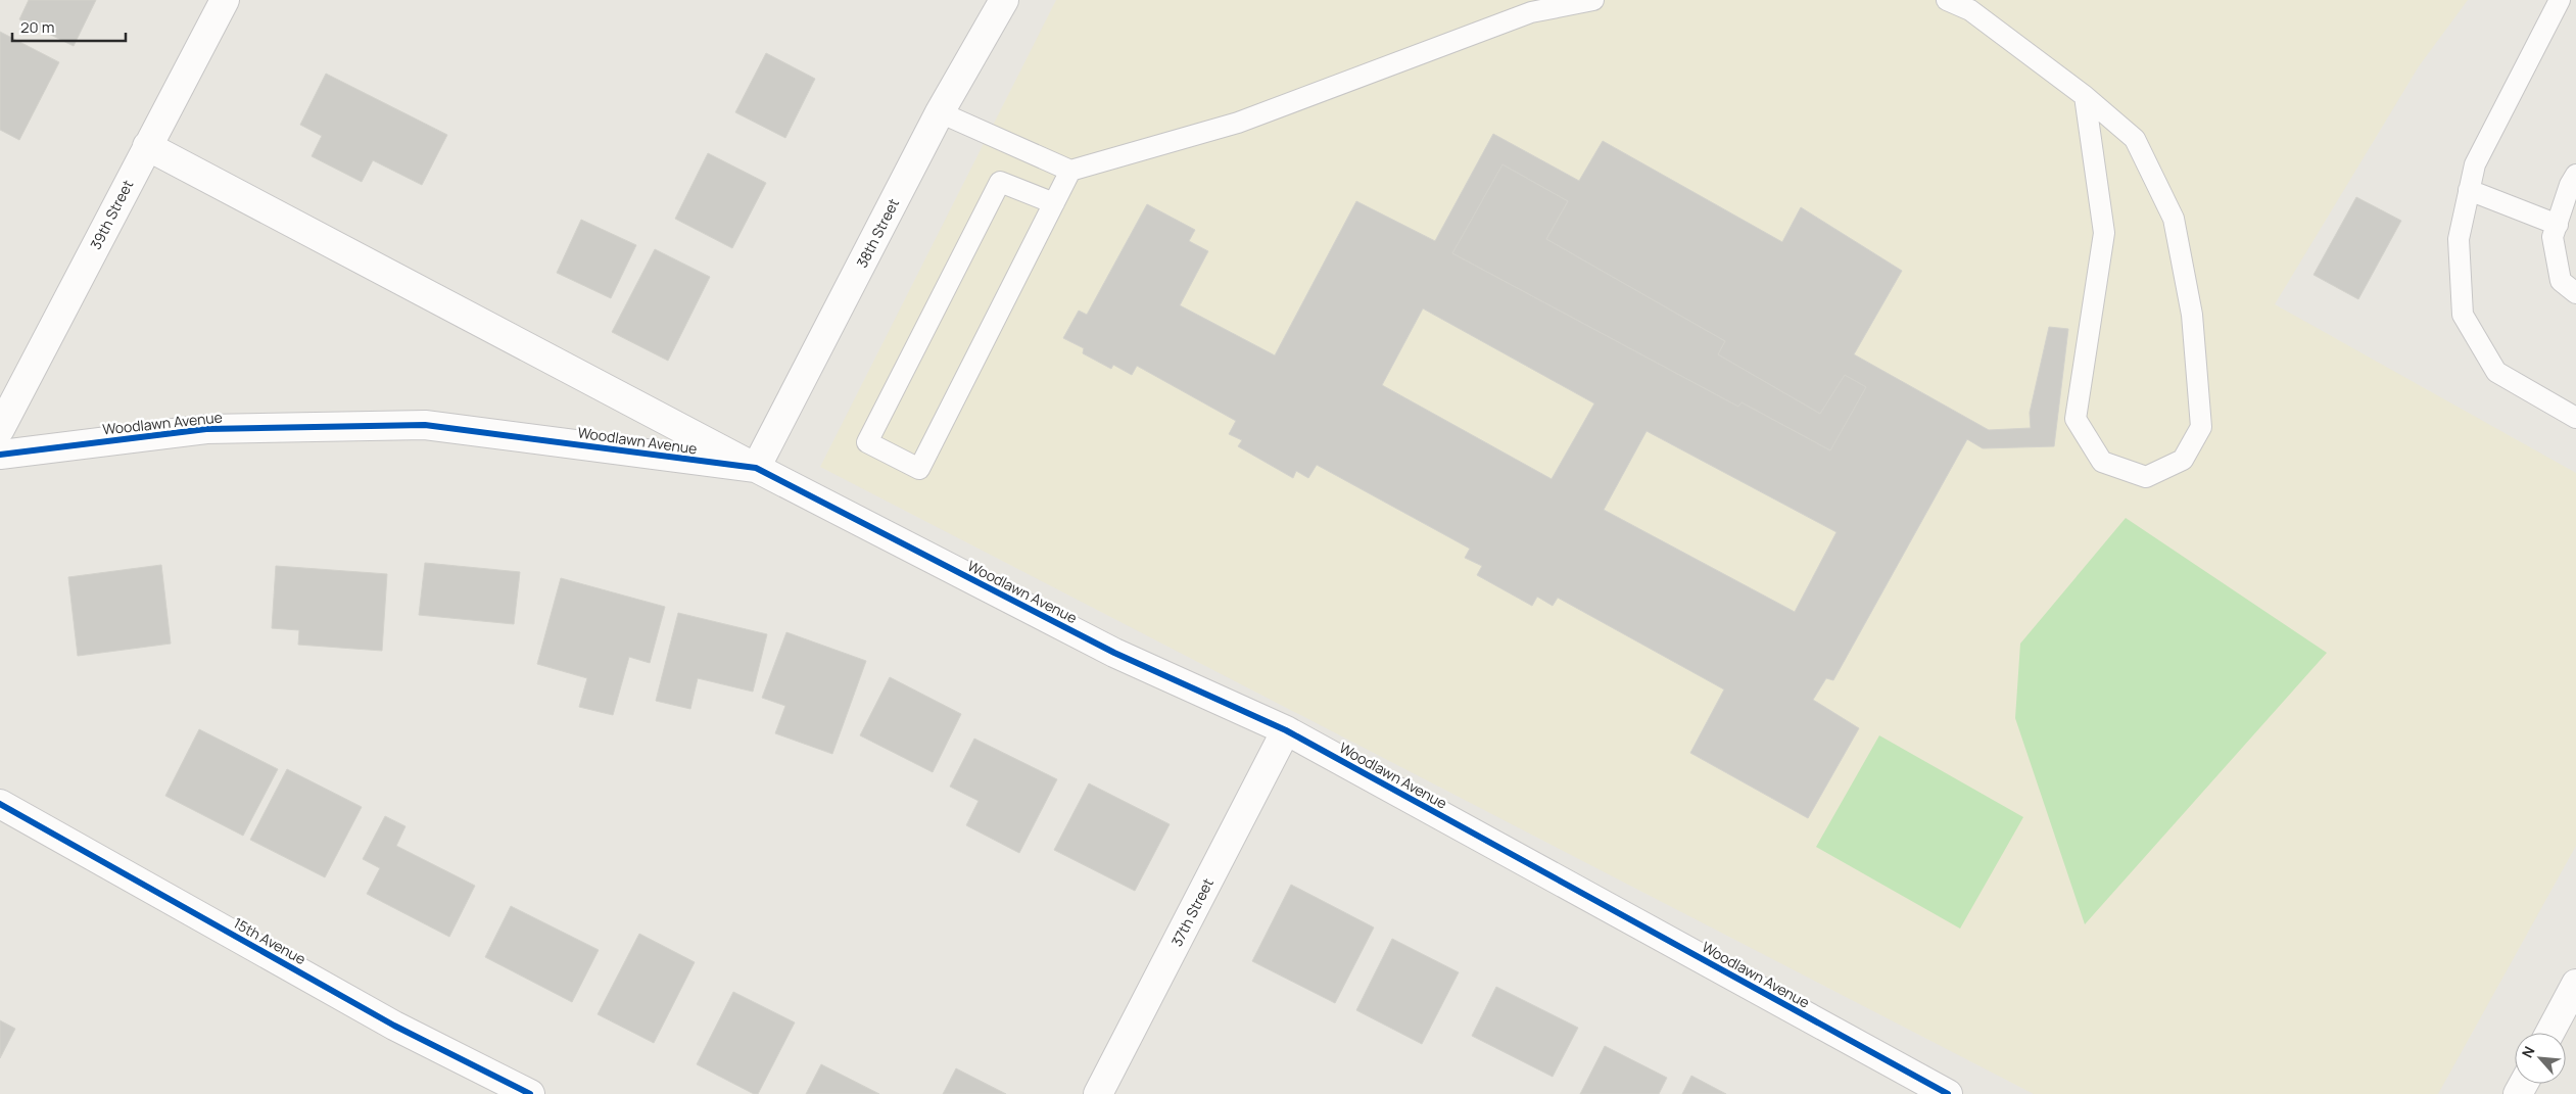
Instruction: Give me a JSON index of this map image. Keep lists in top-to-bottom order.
{
  "streets": {
    "street": [
      "39th Street",
      "38th Street",
      "Woodlawn Avenue",
      "37th Street",
      "15th Avenue"
    ]
  },
  "crossings": [
    ["39th Street", "Woodlawn Avenue"],
    ["38th Street", "Woodlawn Avenue"],
    ["Woodlawn Avenue", "37th Street"]
  ],
  "scale_bar": "20 m",
  "north": "top left"
}
